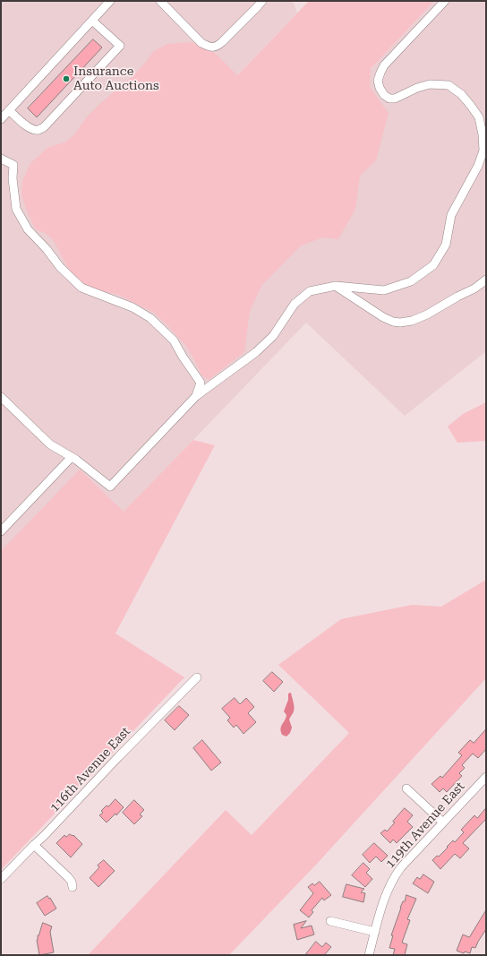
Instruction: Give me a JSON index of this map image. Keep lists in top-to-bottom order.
{
  "streets": {
    "street": ["116th Avenue East", "119th Avenue East"]
  },
  "places": ["Insurance Auto Auctions"]
}
